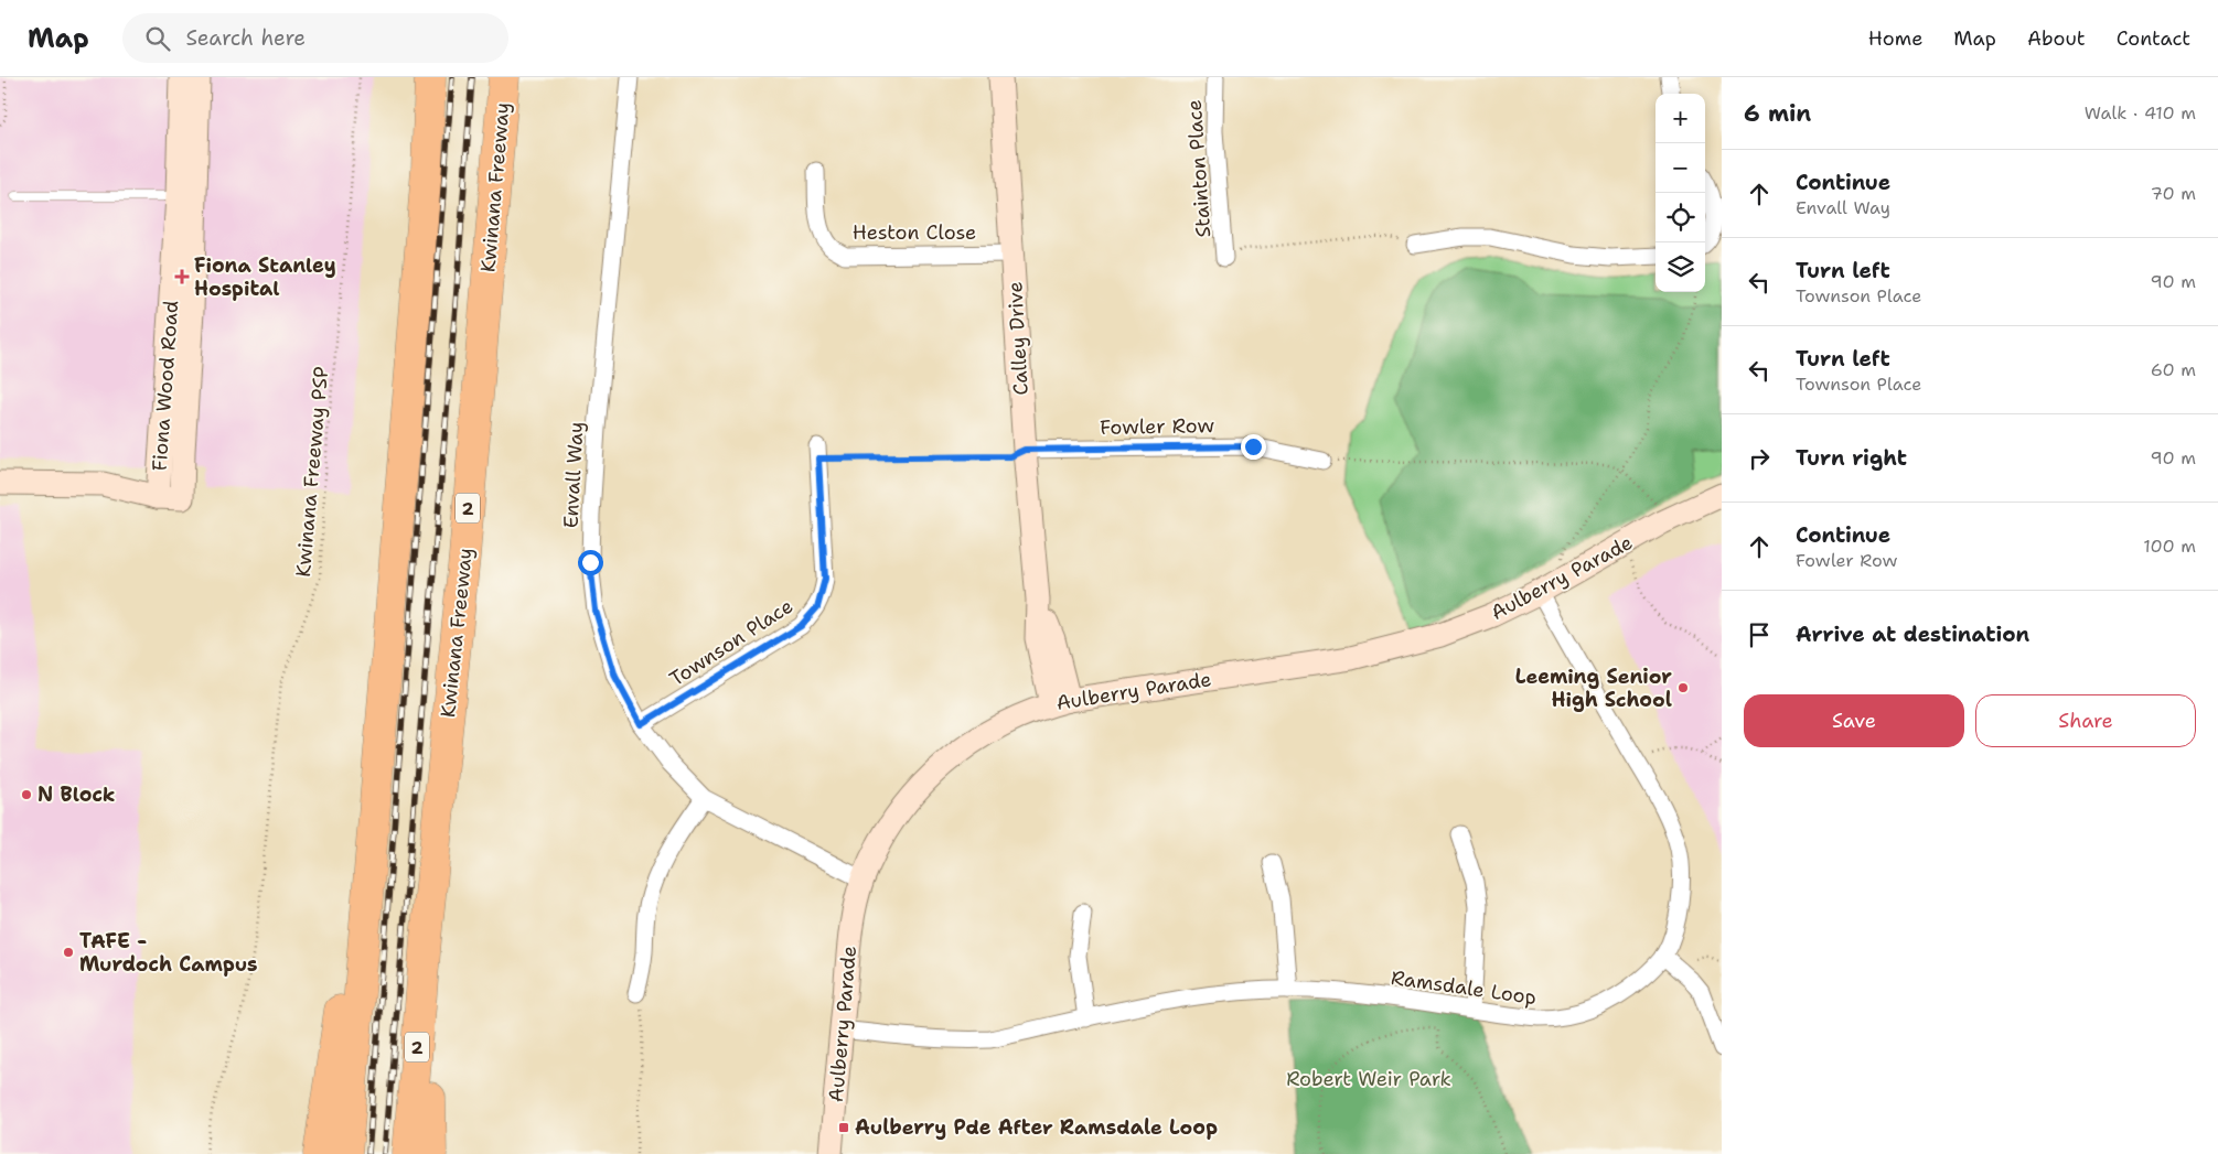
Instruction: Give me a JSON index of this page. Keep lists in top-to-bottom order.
{
  "streets": {
    "highway": ["Kwinana Freeway", "2"],
    "main road": ["Calley Drive", "Fiona Wood Road", "Aulberry Parade"],
    "street": [
      "Stainton Place",
      "Heston Close",
      "Fowler Row",
      "Envall Way",
      "Townson Place",
      "Ramsdale Loop"
    ],
    "path": ["Kwinana Freeway PSP"]
  },
  "crossings": [
    ["Heston Close", "Calley Drive"],
    ["Calley Drive", "Fowler Row"],
    ["Calley Drive", "Aulberry Parade"],
    ["Envall Way", "Aulberry Parade"],
    ["Envall Way", "Townson Place"],
    ["Aulberry Parade", "Ramsdale Loop"]
  ],
  "parks": ["Robert Weir Park"],
  "places": {
    "health": ["Fiona Stanley Hospital"],
    "other": ["Leeming Senior High School", "N Block", "TAFE - Murdoch Campus"],
    "transit": ["Aulberry Pde After Ramsdale Loop"]
  },
  "page": {
    "header": "Map",
    "search": "Search here",
    "nav": [
      "Home",
      "Map",
      "About",
      "Contact"
    ],
    "heading": ["6 min", "Walk · 410 m"],
    "map_buttons": ["+", "−"],
    "list": [
      ["Continue", "Envall Way", "70 m"],
      ["Turn left", "Townson Place", "90 m"],
      ["Turn left", "Townson Place", "60 m"],
      ["Turn right", "90 m"],
      ["Continue", "Fowler Row", "100 m"],
      "Arrive at destination"
    ],
    "buttons": ["Save", "Share"]
  }
}
